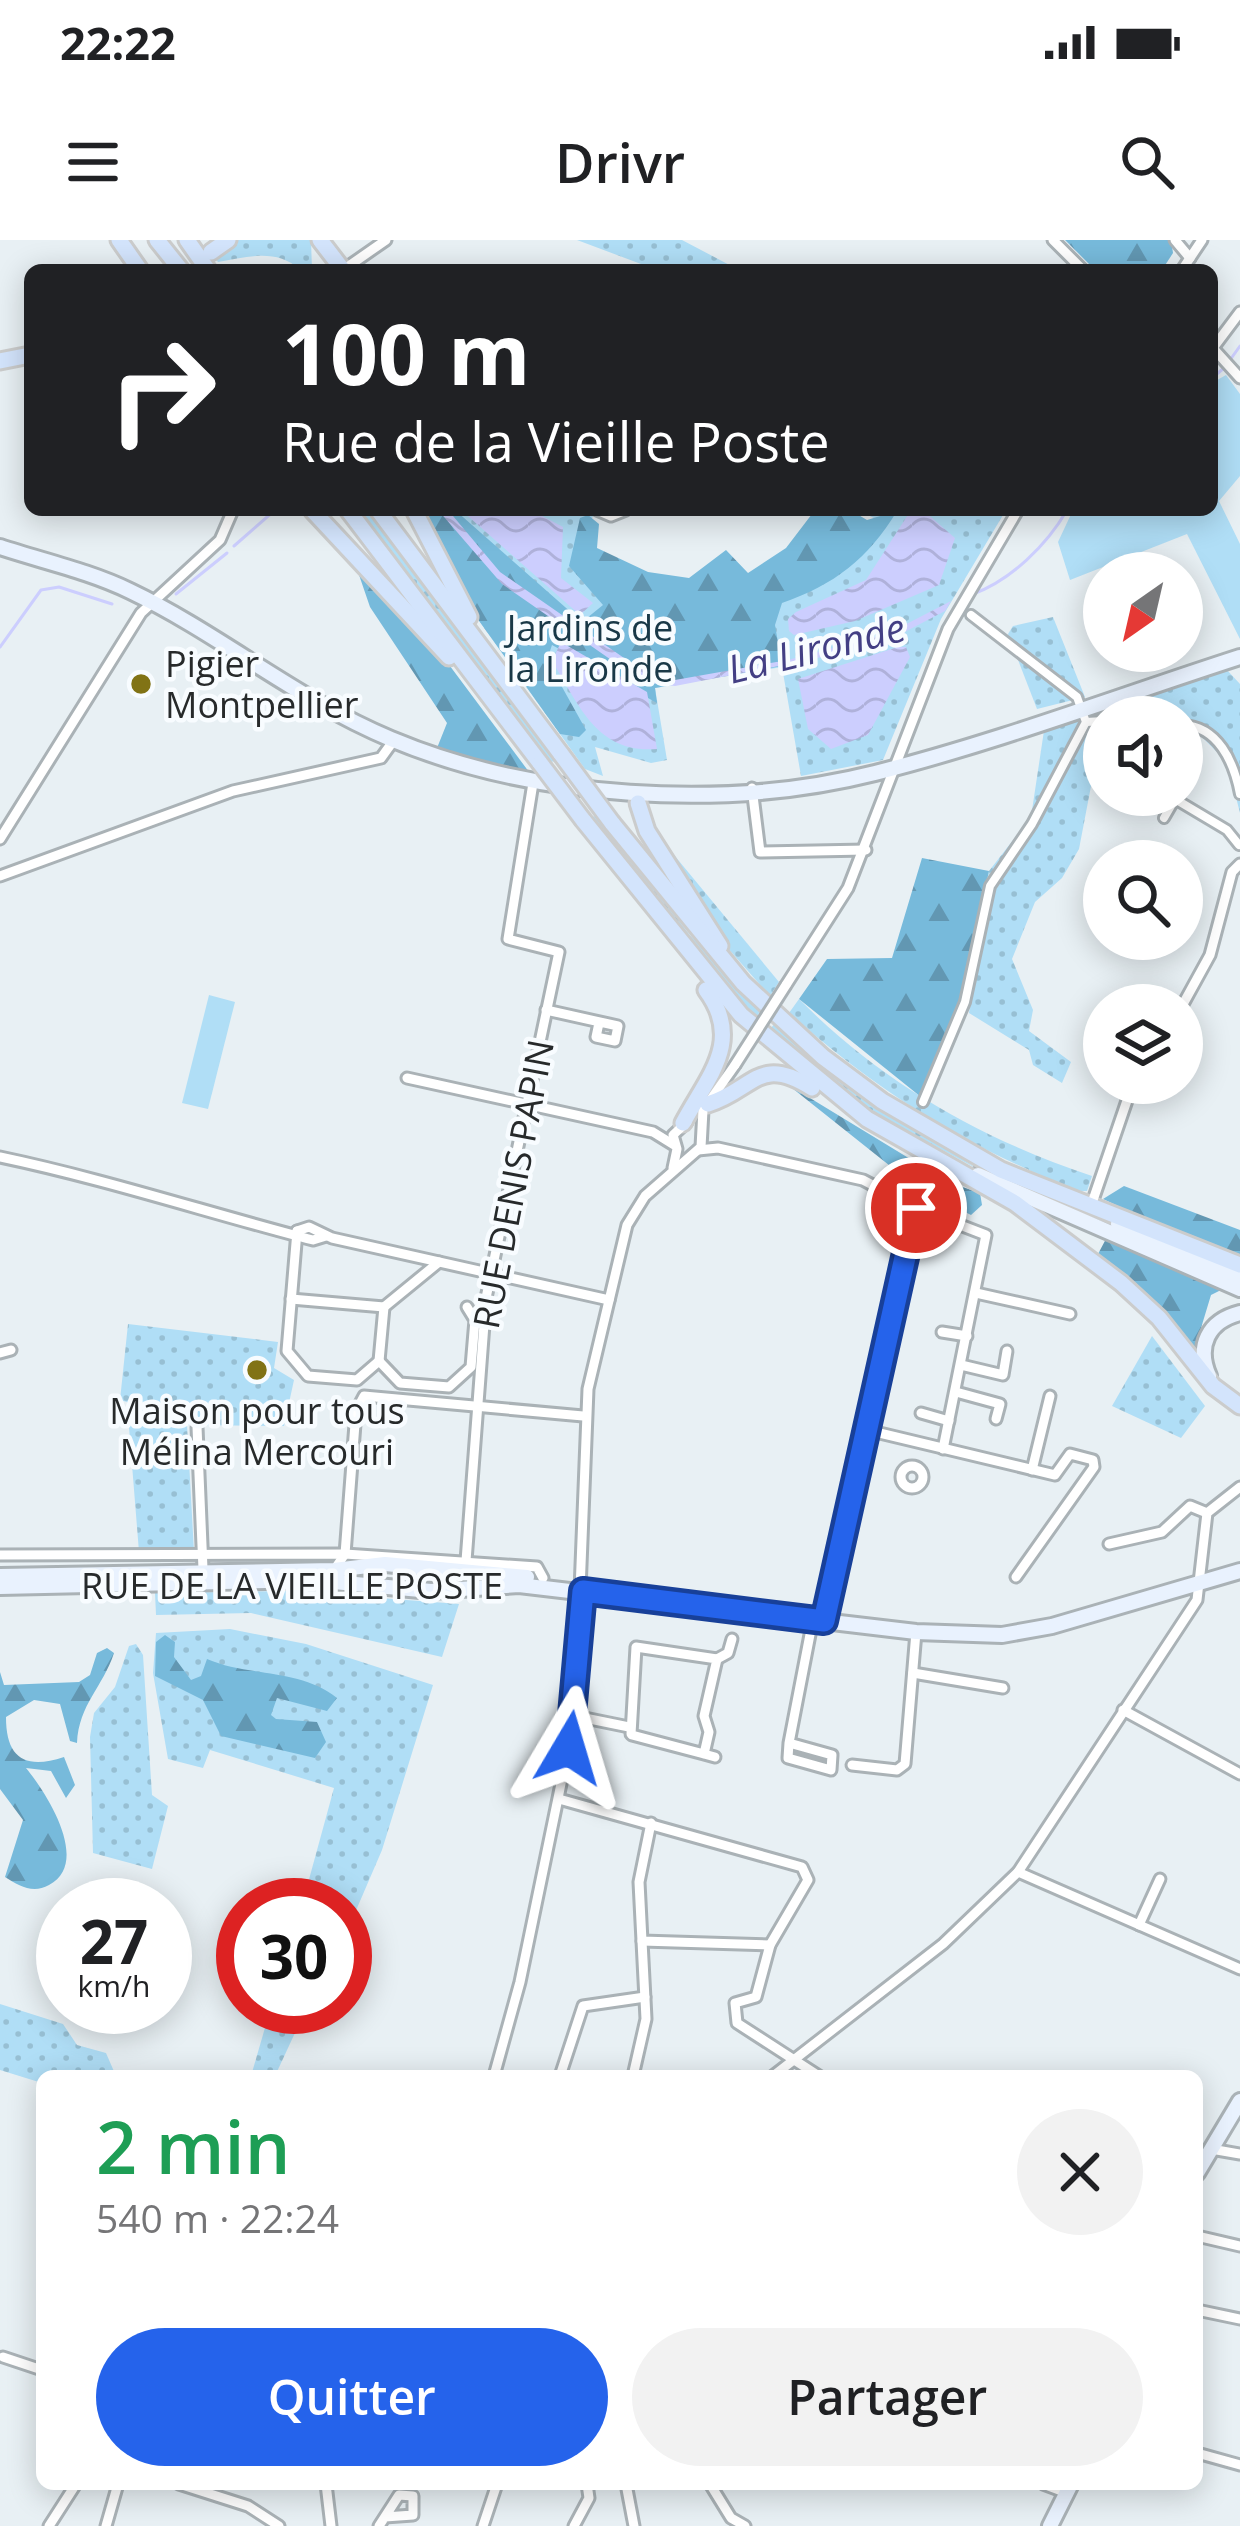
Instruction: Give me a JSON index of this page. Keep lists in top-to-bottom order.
{
  "streets": {
    "main road": ["RUE DE LA VIEILLE POSTE"],
    "street": ["RUE DENIS PAPIN"]
  },
  "crossings": [
    ["RUE DENIS PAPIN", "RUE DE LA VIEILLE POSTE"]
  ],
  "water": ["La Lironde"],
  "parks": ["Jardins de la Lironde"],
  "places": ["Pigier Montpellier", "Maison pour tous Mélina Mercouri"],
  "north": "bottom left",
  "page": {
    "status": "22:22",
    "header": "Drivr",
    "turn": ["100 m", "Rue de la Vieille Poste"],
    "speed": "27 km/h",
    "limit": "30",
    "heading": ["2 min", "540 m · 22:24"],
    "buttons": ["Quitter", "Partager"]
  }
}
